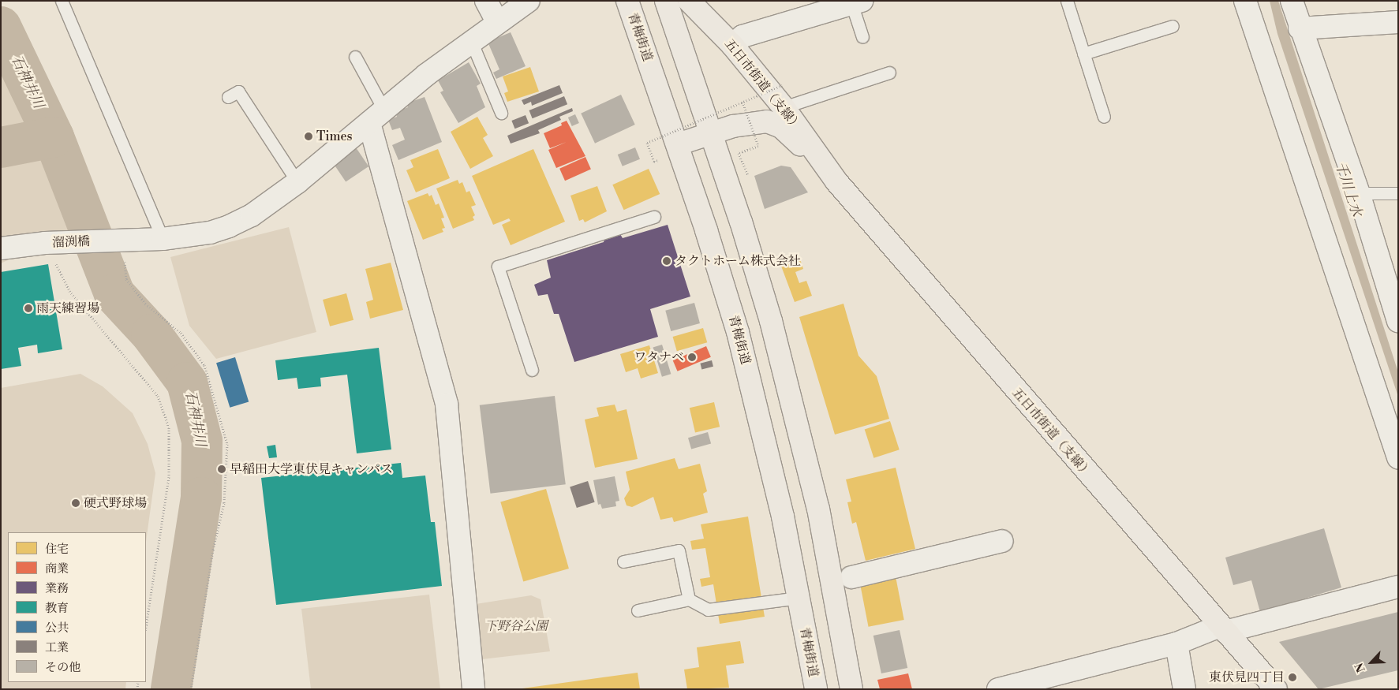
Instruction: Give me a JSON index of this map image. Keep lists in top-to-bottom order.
{
  "streets": {
    "main road": ["青梅街道", "五日市街道（支線）"],
    "street": ["溜渕橋"]
  },
  "crossings": [
    ["青梅街道", "五日市街道（支線）"]
  ],
  "water": ["石神井川", "千川上水"],
  "parks": ["下野谷公園"],
  "places": [
    "Times",
    "タクトホーム株式会社",
    "雨天練習場",
    "ワタナベ",
    "早稲田大学東伏見キャンパス",
    "硬式野球場",
    "東伏見四丁目"
  ],
  "legend": [
    "住宅",
    "商業",
    "業務",
    "教育",
    "公共",
    "工業",
    "その他"
  ],
  "north": "bottom left"
}
